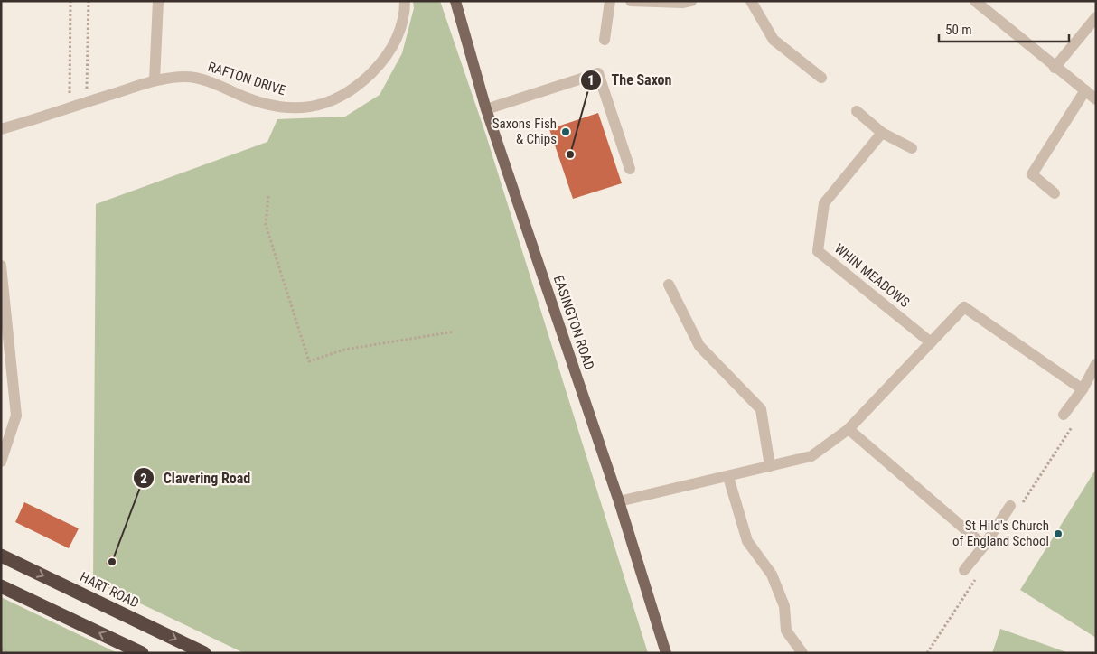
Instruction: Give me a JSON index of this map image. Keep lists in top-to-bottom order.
{
  "streets": {
    "highway": ["HART ROAD"],
    "main road": ["EASINGTON ROAD"],
    "street": ["RAFTON DRIVE", "WHIN MEADOWS"]
  },
  "places": [
    "Saxons Fish & Chips",
    "The Saxon",
    "St Hild's Church of England School",
    "Clavering Road"
  ],
  "scale_bar": "50 m"
}
